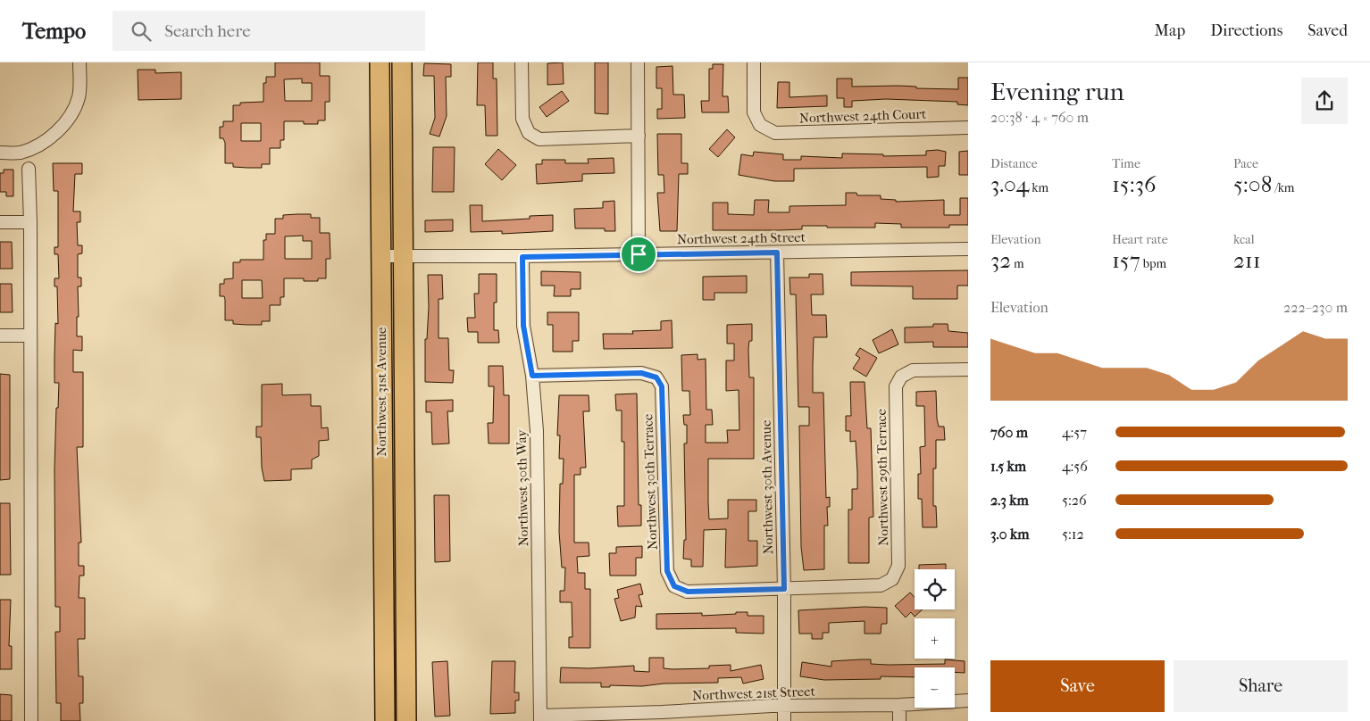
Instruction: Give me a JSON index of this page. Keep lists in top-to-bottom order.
{
  "streets": {
    "main road": ["Northwest 31st Avenue"],
    "street": [
      "Northwest 24th Court",
      "Northwest 24th Street",
      "Northwest 29th Terrace",
      "Northwest 30th Terrace",
      "Northwest 30th Avenue",
      "Northwest 30th Way",
      "Northwest 21st Street"
    ]
  },
  "crossings": [
    ["Northwest 24th Street", "Northwest 31st Avenue"],
    ["Northwest 24th Street", "Northwest 30th Avenue"],
    ["Northwest 24th Street", "Northwest 30th Way"],
    ["Northwest 29th Terrace", "Northwest 30th Terrace"],
    ["Northwest 29th Terrace", "Northwest 30th Avenue"],
    ["Northwest 30th Terrace", "Northwest 30th Avenue"],
    ["Northwest 30th Terrace", "Northwest 30th Way"],
    ["Northwest 30th Avenue", "Northwest 21st Street"],
    ["Northwest 30th Way", "Northwest 21st Street"]
  ],
  "page": {
    "header": "Tempo",
    "search": "Search here",
    "nav": ["Map", "Directions", "Saved"],
    "heading": ["Evening run", "20:38 · 4 × 760 m"],
    "stats": [
      ["Distance", "3.04 km"],
      ["Time", "15:36"],
      ["Pace", "5:08 /km"],
      ["Elevation", "32 m"],
      ["Heart rate", "157 bpm"],
      ["kcal", "211"]
    ],
    "chart": ["Elevation", "222–230 m"],
    "list": [
      {
        "name": "760 m",
        "note": "4:57"
      },
      {
        "name": "1.5 km",
        "note": "4:56"
      },
      {
        "name": "2.3 km",
        "note": "5:26"
      },
      {
        "name": "3.0 km",
        "note": "5:12"
      }
    ],
    "map_buttons": ["+", "−"],
    "buttons": ["Save", "Share"]
  }
}
